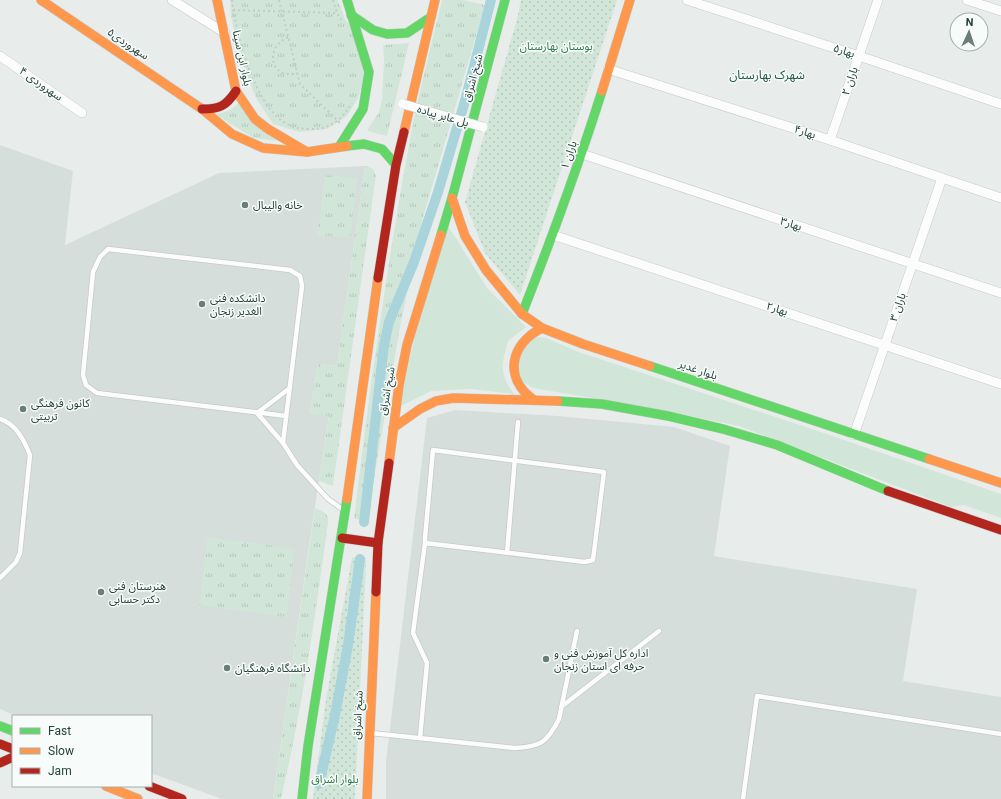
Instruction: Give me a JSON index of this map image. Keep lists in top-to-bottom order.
{
  "streets": {
    "main road": [
      "سهروردی۵",
      "بلوار ابن سینا",
      "شیخ اشراق",
      "باران ۱",
      "بلوار غدیر"
    ],
    "street": [
      "بهار۵",
      "باران ۲",
      "سهروردی ۴",
      "پل عابر پیاده",
      "بهار۴",
      "بهار۳",
      "باران ۳",
      "بهار۲"
    ]
  },
  "crossings": [
    ["سهروردی۵", "بلوار ابن سینا"],
    ["بهار۵", "باران ۲"],
    ["شیخ اشراق", "بلوار غدیر"],
    ["باران ۲", "بهار۴"],
    ["بهار۴", "باران ۱"],
    ["بهار۴", "باران ۳"],
    ["باران ۱", "بهار۳"],
    ["باران ۱", "بهار۲"],
    ["باران ۱", "بلوار غدیر"],
    ["بهار۳", "باران ۳"],
    ["باران ۳", "بهار۲"],
    ["باران ۳", "بلوار غدیر"]
  ],
  "districts": ["شهرک بهارستان"],
  "parks": ["بوستان بهارستان", "بلوار اشراق"],
  "places": [
    "خانه والیبال",
    "دانشکده فنی الغدیر زنجان",
    "کانون فرهنگی تربیتی",
    "هنرستان فنی دکتر حسابی",
    "اداره کل آموزش فنی و حرفه ای استان زنجان",
    "دانشگاه فرهنگیان"
  ],
  "legend": ["Fast", "Slow", "Jam"],
  "north": "top"
}
